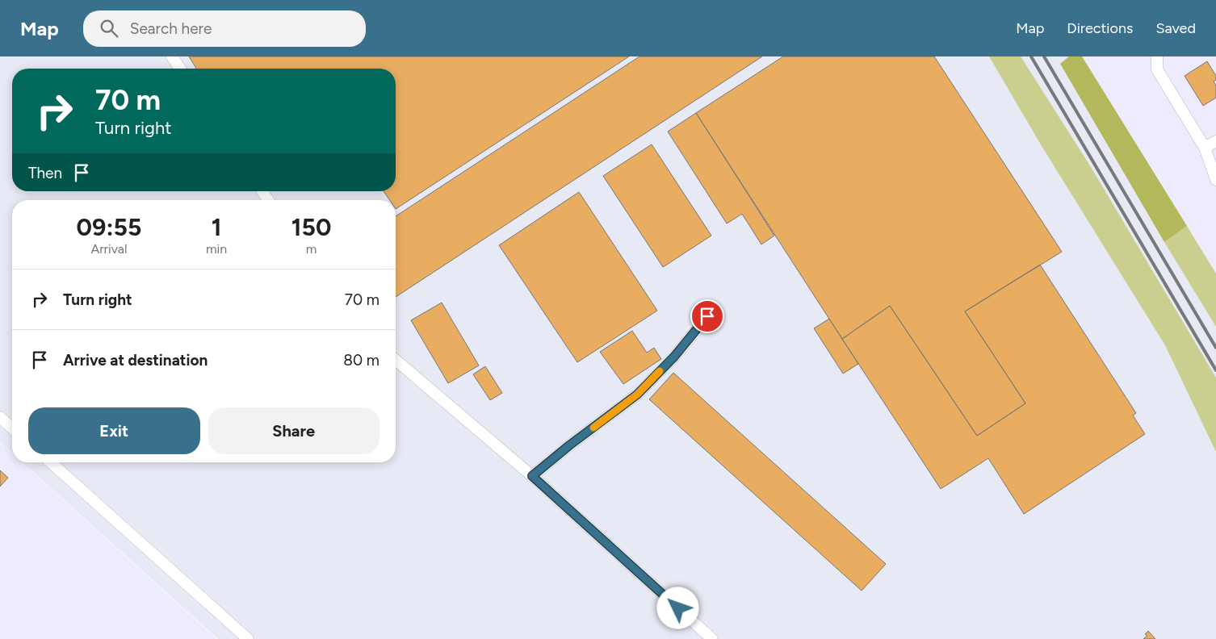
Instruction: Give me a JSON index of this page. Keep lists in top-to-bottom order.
{
  "page": {
    "header": "Map",
    "search": "Search here",
    "nav": ["Map", "Directions", "Saved"],
    "turn": ["70 m", "Turn right"],
    "then": "Then",
    "eta": [
      "09:55",
      "Arrival",
      "1",
      "min",
      "150",
      "m"
    ],
    "list": [
      {
        "name": "Turn right",
        "value": "70 m"
      },
      {
        "name": "Arrive at destination",
        "value": "80 m"
      }
    ],
    "buttons": ["Exit", "Share"]
  }
}
